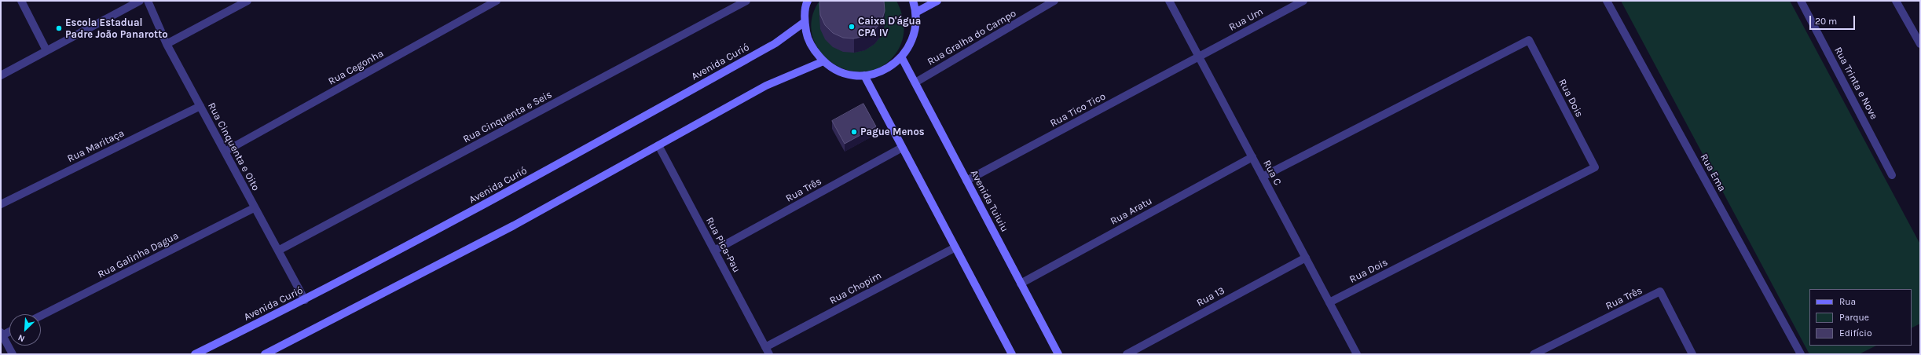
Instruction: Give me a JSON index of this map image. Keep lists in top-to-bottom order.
{
  "streets": {
    "main road": ["Avenida Curió", "Avenida Tuiuiu"],
    "street": [
      "Rua Um",
      "Rua Gralha do Campo",
      "Rua Cegonha",
      "Rua Trinta e Nove",
      "Rua Dois",
      "Rua Tico Tico",
      "Rua Cinquenta e Seis",
      "Rua Maritaça",
      "Rua Cinquenta e Oito",
      "Rua C",
      "Rua Ema",
      "Rua Três",
      "Rua Aratu",
      "Rua Pica-Pau",
      "Rua Galinha Dagua",
      "Rua Chopim",
      "Rua 13"
    ]
  },
  "crossings": [
    ["Rua Um", "Rua Tico Tico"],
    ["Rua Um", "Rua C"],
    ["Rua Gralha do Campo", "Avenida Tuiuiu"],
    ["Avenida Curió", "Rua Cinquenta e Oito"],
    ["Rua Cegonha", "Rua Cinquenta e Oito"],
    ["Rua Dois", "Rua C"],
    ["Rua Tico Tico", "Rua C"],
    ["Rua Tico Tico", "Avenida Tuiuiu"],
    ["Rua Cinquenta e Seis", "Rua Cinquenta e Oito"],
    ["Rua Maritaça", "Rua Cinquenta e Oito"],
    ["Rua Cinquenta e Oito", "Rua Galinha Dagua"],
    ["Rua C", "Rua Aratu"],
    ["Rua C", "Rua 13"],
    ["Rua Três", "Rua Pica-Pau"],
    ["Avenida Tuiuiu", "Rua Aratu"],
    ["Rua Pica-Pau", "Rua Chopim"]
  ],
  "places": ["Caixa D'água CPA IV", "Escola Estadual Padre João Panarotto", "Pague Menos"],
  "legend": ["Rua", "Parque", "Edifício"],
  "scale_bar": "20 m",
  "north": "bottom left"
}
